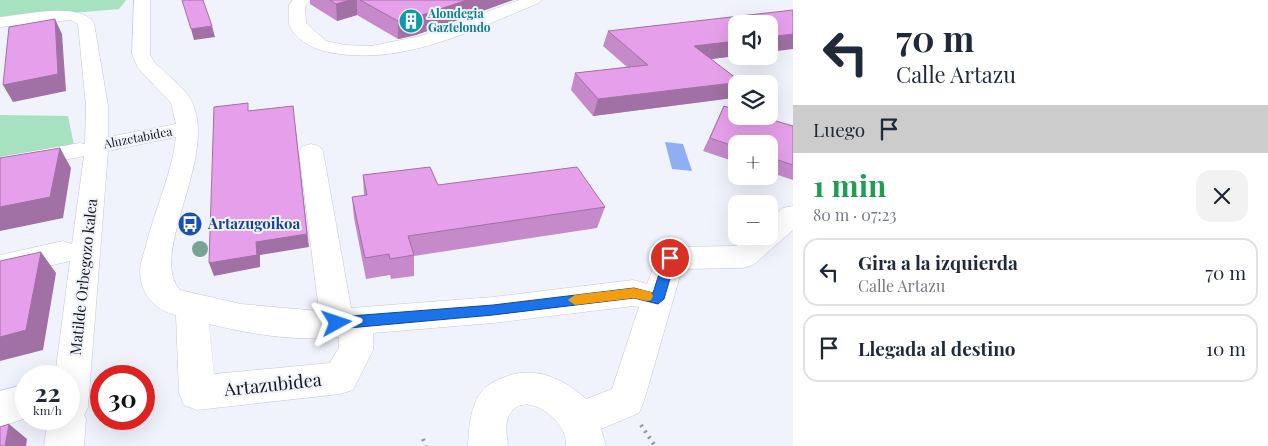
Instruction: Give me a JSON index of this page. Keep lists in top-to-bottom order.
{
  "streets": {
    "street": ["Aluzetabidea", "Matilde Orbegozo kalea", "Artazubidea"]
  },
  "crossings": [
    ["Aluzetabidea", "Matilde Orbegozo kalea"]
  ],
  "places": {
    "building": ["Alondegia Gaztelondo"],
    "bus stop": ["Artazugoikoa"]
  },
  "page": {
    "turn": ["70 m", "Calle Artazu"],
    "map_buttons": ["+", "−"],
    "then": "Luego",
    "heading": ["1 min", "80 m · 07:23"],
    "list": [
      {
        "name": "Gira a la izquierda",
        "note": "Calle Artazu",
        "value": "70 m"
      },
      {
        "name": "Llegada al destino",
        "value": "10 m"
      }
    ],
    "speed": "22 km/h",
    "limit": "30"
  }
}
